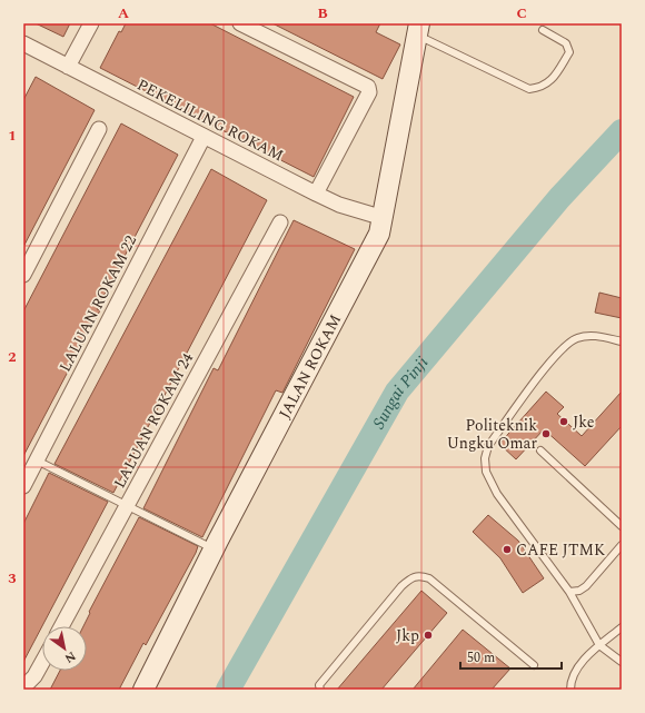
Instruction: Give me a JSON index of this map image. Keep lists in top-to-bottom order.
{
  "streets": {
    "main road": ["JALAN ROKAM"],
    "street": ["PEKELILING ROKAM", "LALUAN ROKAM 22", "LALUAN ROKAM 24"]
  },
  "crossings": [
    ["PEKELILING ROKAM", "LALUAN ROKAM 22"],
    ["PEKELILING ROKAM", "JALAN ROKAM"]
  ],
  "water": ["Sungai Pinji"],
  "places": [
    "Jke",
    "Politeknik Ungku Omar",
    "CAFE JTMK",
    "Jkp"
  ],
  "scale_bar": "50 m",
  "north": "bottom right",
  "grid": {
    "columns": ["A", "B", "C"],
    "rows": ["1", "2", "3"]
  }
}
